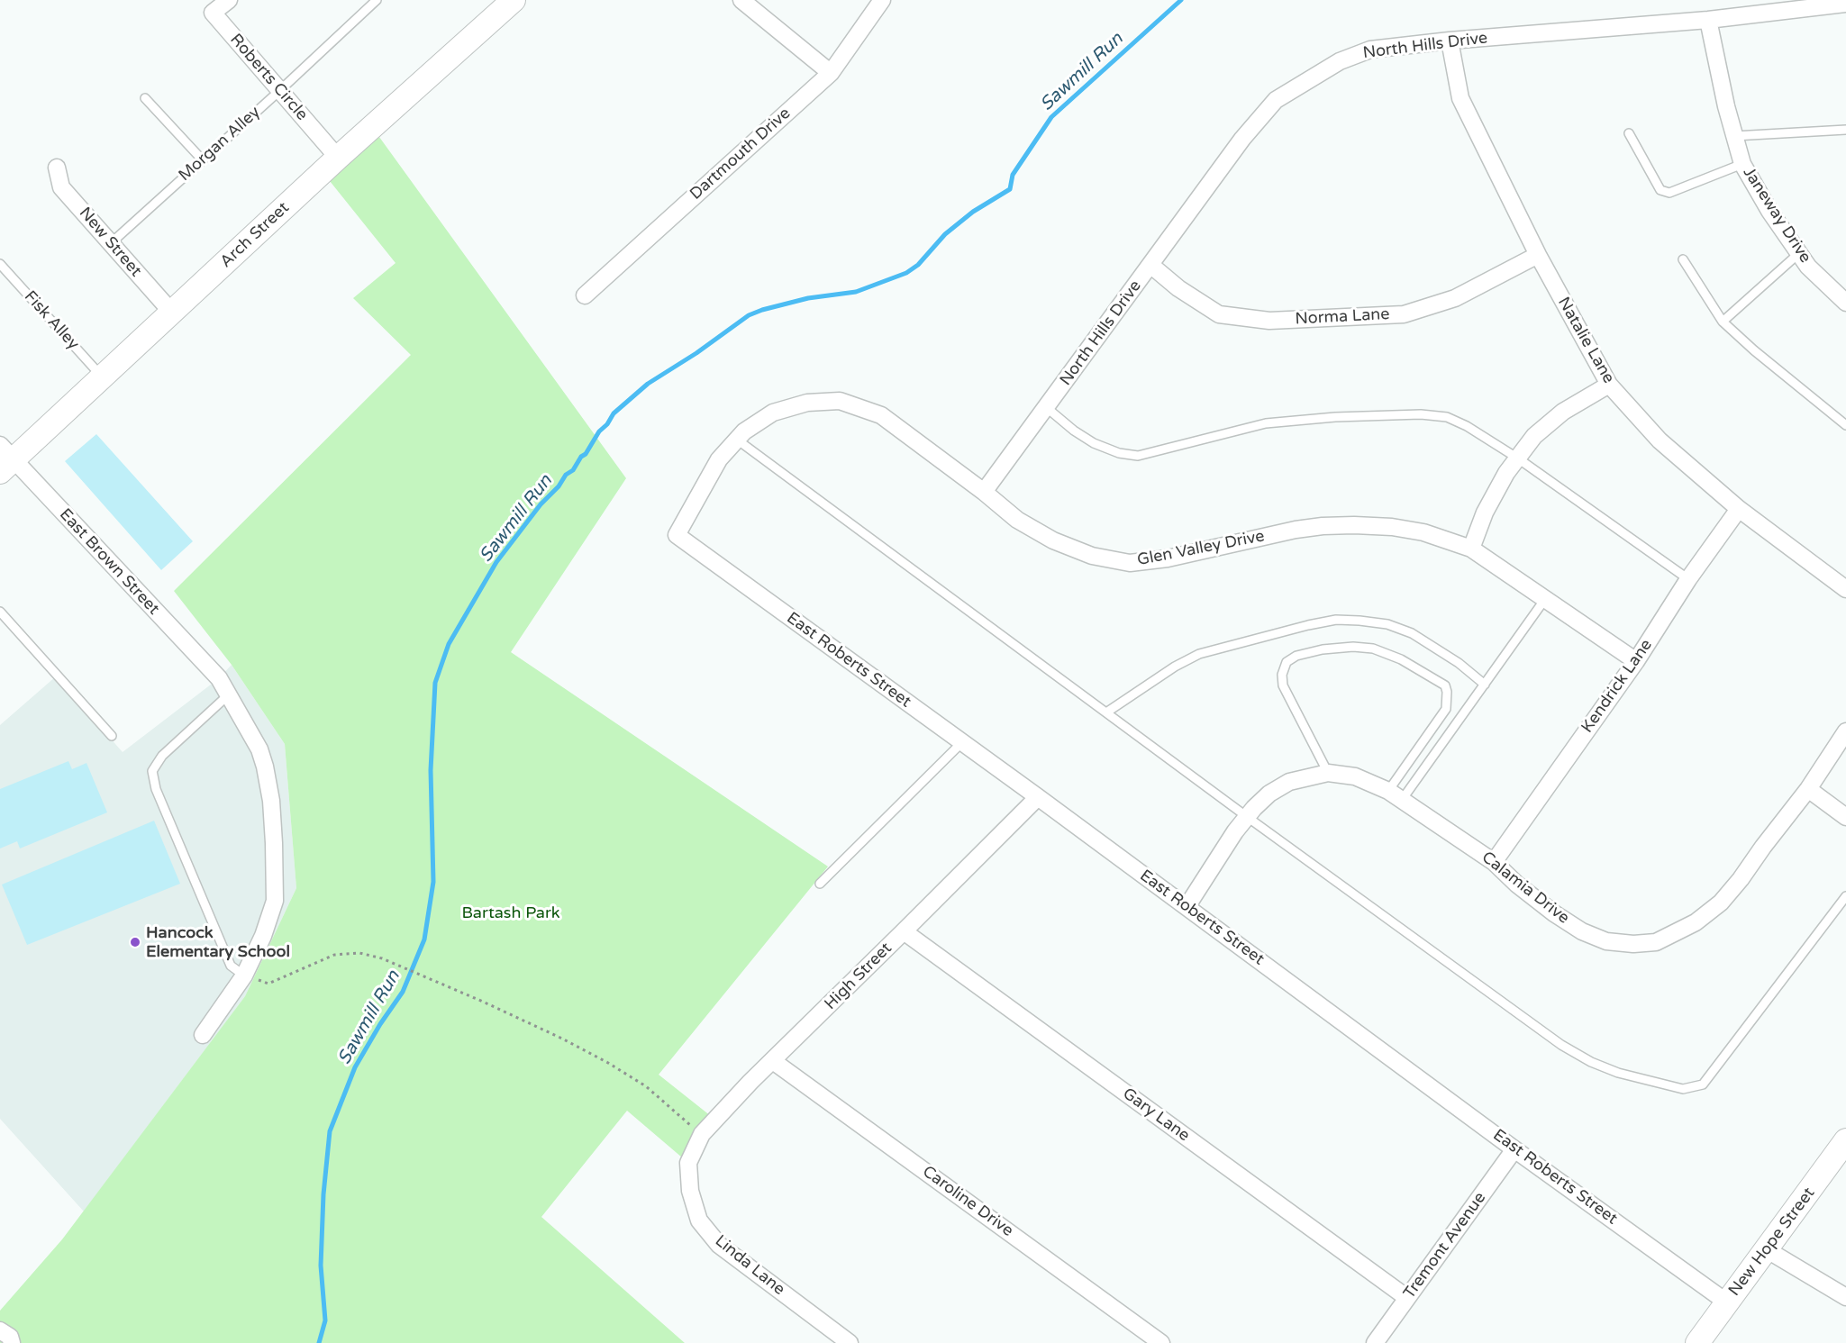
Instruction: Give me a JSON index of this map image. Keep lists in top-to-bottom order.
{
  "streets": {
    "street": [
      "North Hills Drive",
      "Roberts Circle",
      "Dartmouth Drive",
      "Janeway Drive",
      "Arch Street",
      "New Street",
      "Norma Lane",
      "Natalie Lane",
      "Glen Valley Drive",
      "East Brown Street",
      "East Roberts Street",
      "Kendrick Lane",
      "Calamia Drive",
      "High Street",
      "Gary Lane",
      "Caroline Drive",
      "New Hope Street",
      "Tremont Avenue",
      "Linda Lane"
    ],
    "lane": ["Morgan Alley", "Fisk Alley"]
  },
  "crossings": [
    ["North Hills Drive", "Janeway Drive"],
    ["North Hills Drive", "Norma Lane"],
    ["North Hills Drive", "Natalie Lane"],
    ["North Hills Drive", "Glen Valley Drive"],
    ["Roberts Circle", "Morgan Alley"],
    ["Roberts Circle", "Arch Street"],
    ["Morgan Alley", "New Street"],
    ["Arch Street", "New Street"],
    ["Arch Street", "Fisk Alley"],
    ["Arch Street", "East Brown Street"],
    ["Norma Lane", "Natalie Lane"],
    ["Natalie Lane", "Kendrick Lane"],
    ["Glen Valley Drive", "East Roberts Street"],
    ["Glen Valley Drive", "Kendrick Lane"],
    ["East Roberts Street", "Calamia Drive"],
    ["East Roberts Street", "High Street"],
    ["East Roberts Street", "New Hope Street"],
    ["East Roberts Street", "Tremont Avenue"],
    ["Kendrick Lane", "Calamia Drive"],
    ["High Street", "Gary Lane"],
    ["High Street", "Caroline Drive"],
    ["High Street", "Linda Lane"],
    ["Gary Lane", "Tremont Avenue"]
  ],
  "water": ["Sawmill Run"],
  "parks": ["Bartash Park"],
  "places": ["Hancock Elementary School"]
}
